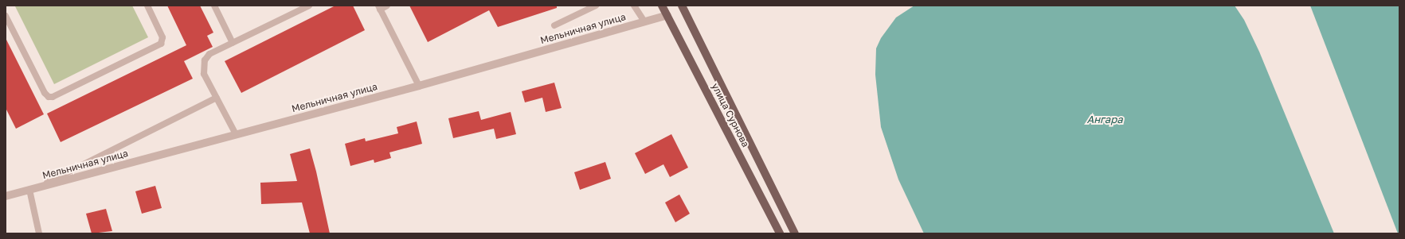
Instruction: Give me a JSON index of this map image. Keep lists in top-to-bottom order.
{
  "streets": {
    "main road": ["улица Сурнова"],
    "street": ["Мельничная улица"]
  },
  "crossings": [
    ["Мельничная улица", "улица Сурнова"]
  ],
  "water": ["Ангара"]
}
